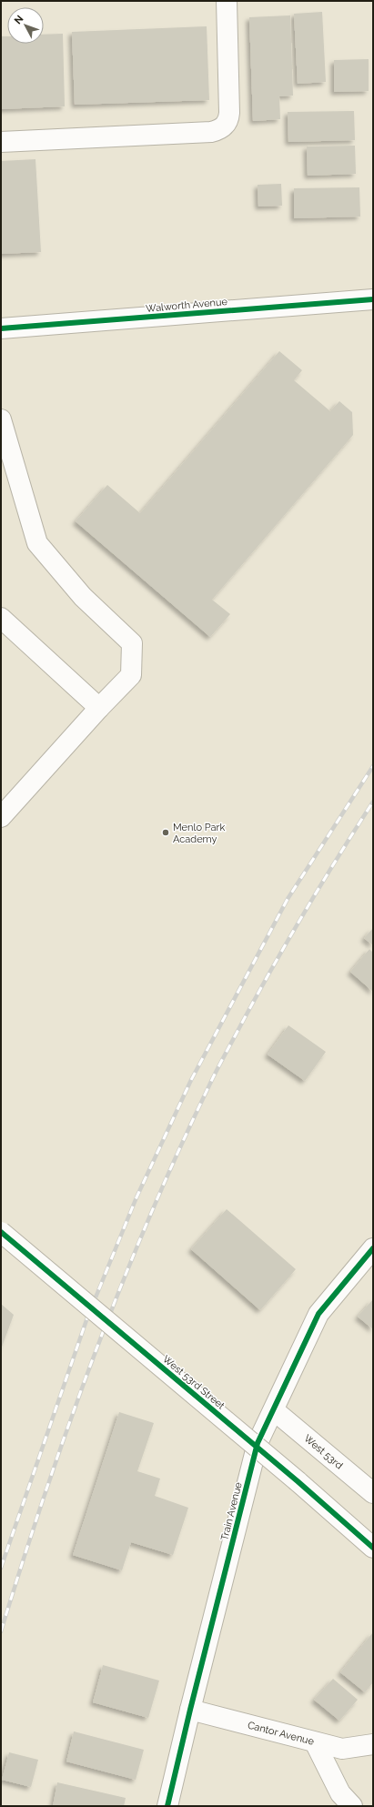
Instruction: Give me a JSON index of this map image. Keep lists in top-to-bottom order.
{
  "streets": {
    "street": [
      "Walworth Avenue",
      "West 53rd Street",
      "West 53rd",
      "Train Avenue",
      "Cantor Avenue"
    ]
  },
  "crossings": [
    ["West 53rd", "Train Avenue"],
    ["Train Avenue", "Cantor Avenue"]
  ],
  "places": ["Menlo Park Academy"],
  "north": "top left"
}
